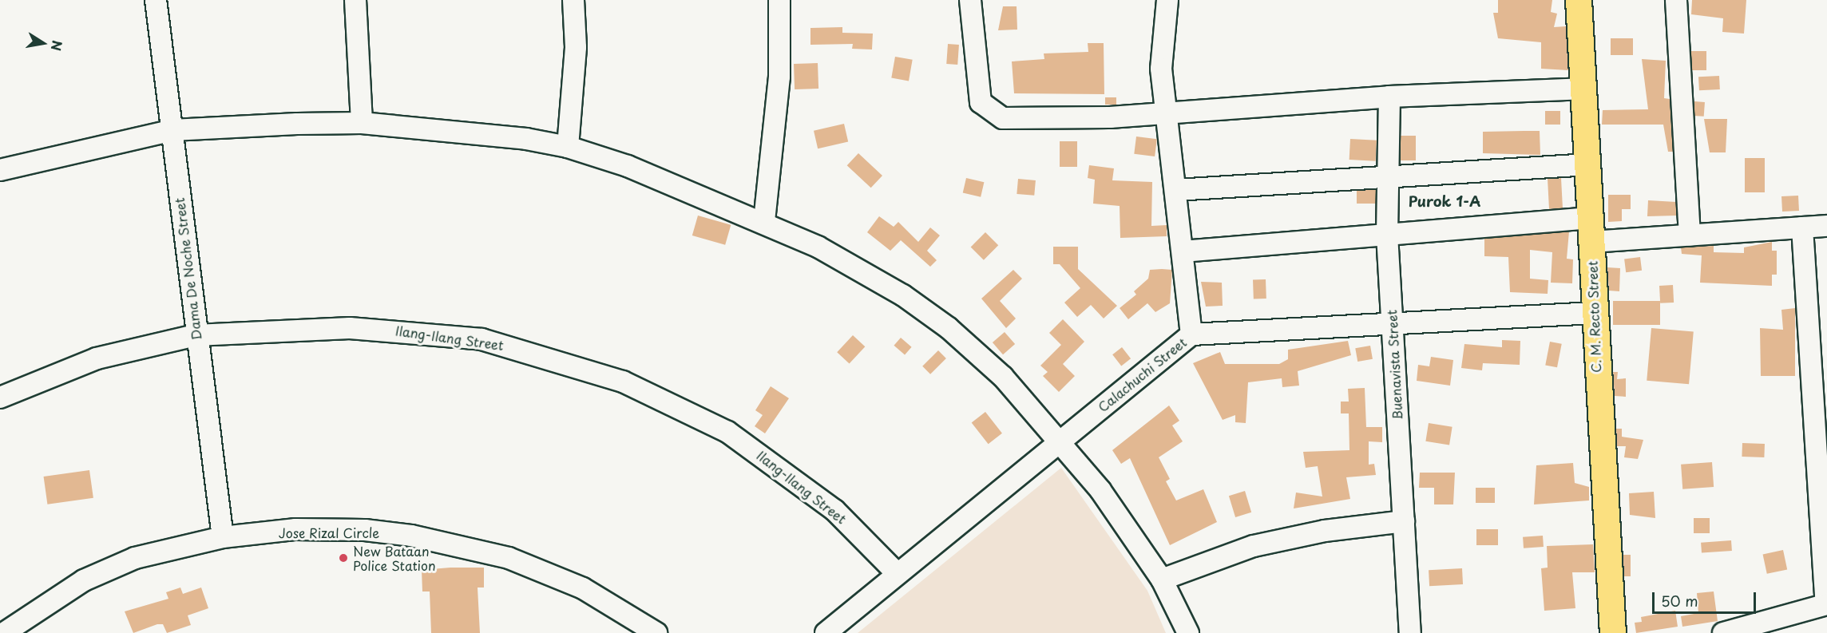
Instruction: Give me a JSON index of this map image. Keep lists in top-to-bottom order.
{
  "streets": {
    "main road": ["C. M. Recto Street"],
    "street": [
      "Dama De Noche Street",
      "Ilang-Ilang Street",
      "Buenavista Street",
      "Calachuchi Street",
      "Jose Rizal Circle"
    ]
  },
  "crossings": [
    ["Dama De Noche Street", "Ilang-Ilang Street"],
    ["Dama De Noche Street", "Jose Rizal Circle"],
    ["C. M. Recto Street", "Calachuchi Street"],
    ["Ilang-Ilang Street", "Calachuchi Street"],
    ["Buenavista Street", "Calachuchi Street"]
  ],
  "districts": ["Purok 1-A"],
  "places": ["New Bataan Police Station"],
  "scale_bar": "50 m",
  "north": "right"
}
